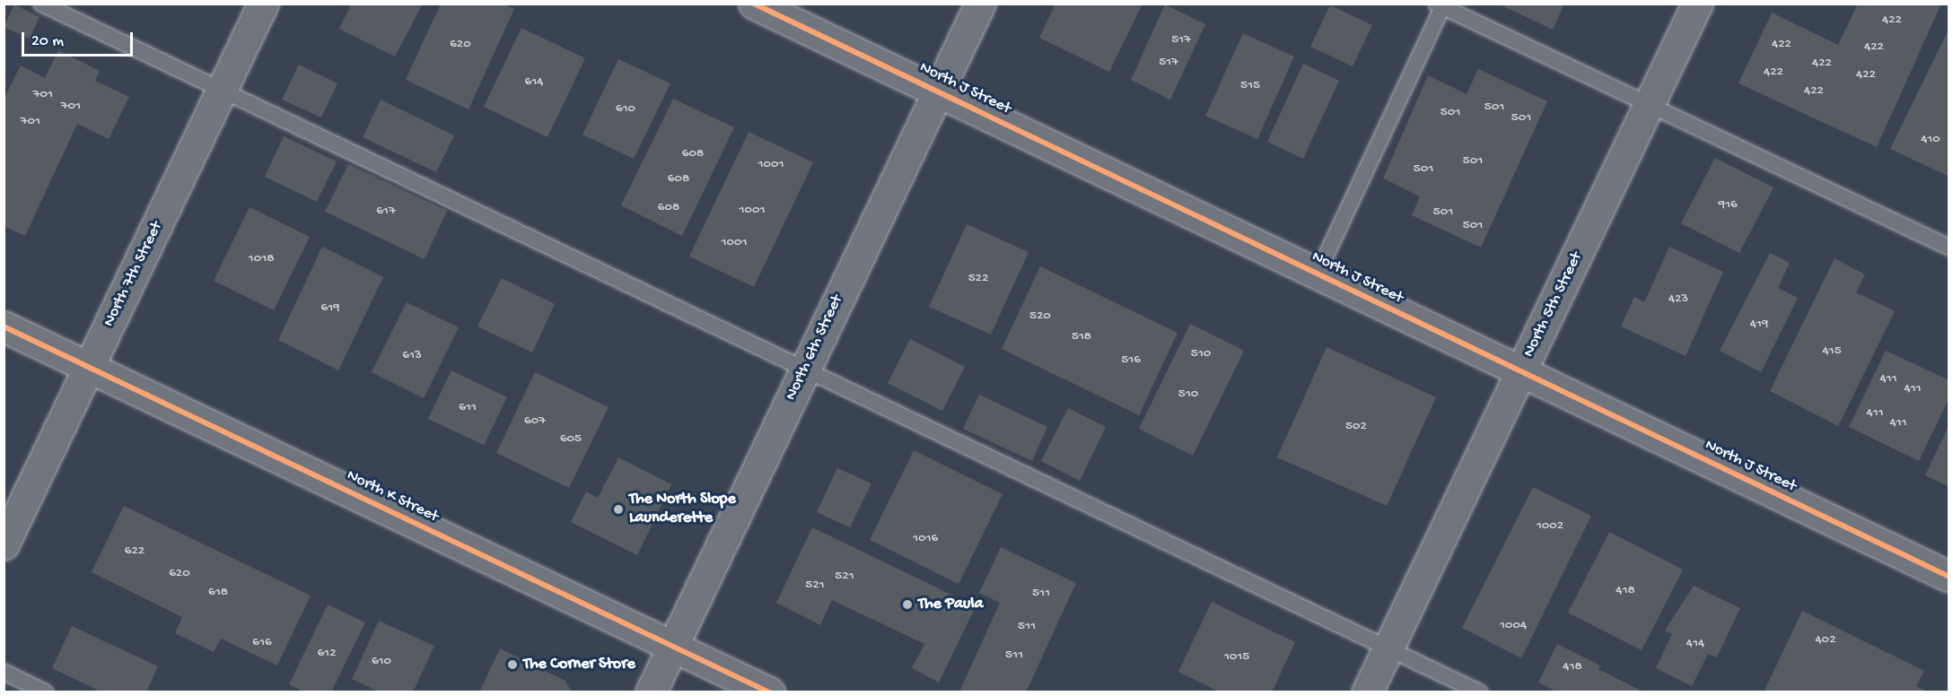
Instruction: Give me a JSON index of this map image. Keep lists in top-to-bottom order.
{
  "streets": {
    "street": [
      "North J Street",
      "North 7th Street",
      "North 5th Street",
      "North 6th Street",
      "North K Street"
    ]
  },
  "crossings": [
    ["North J Street", "North 5th Street"],
    ["North J Street", "North 6th Street"],
    ["North 7th Street", "North K Street"],
    ["North 6th Street", "North K Street"]
  ],
  "places": ["The North Slope Launderette", "The Paula", "The Corner Store"],
  "house_numbers": [
    "422",
    "517",
    "620",
    "422",
    "422",
    "517",
    "422",
    "422",
    "422",
    "614",
    "515",
    "422",
    "701",
    "701",
    "501",
    "610",
    "501",
    "501",
    "701",
    "410",
    "608",
    "501",
    "1001",
    "501",
    "608",
    "916",
    "608",
    "1001",
    "617",
    "501",
    "501",
    "1001",
    "1018",
    "522",
    "423",
    "619",
    "520",
    "419",
    "518",
    "415",
    "510",
    "613",
    "516",
    "411",
    "411",
    "510",
    "611",
    "411",
    "607",
    "411",
    "502",
    "605",
    "1002",
    "1016",
    "622",
    "620",
    "521",
    "521",
    "418",
    "618",
    "511",
    "1004",
    "511",
    "402",
    "616",
    "414",
    "612",
    "511",
    "1015",
    "610",
    "418"
  ],
  "scale_bar": "20 m"
}
